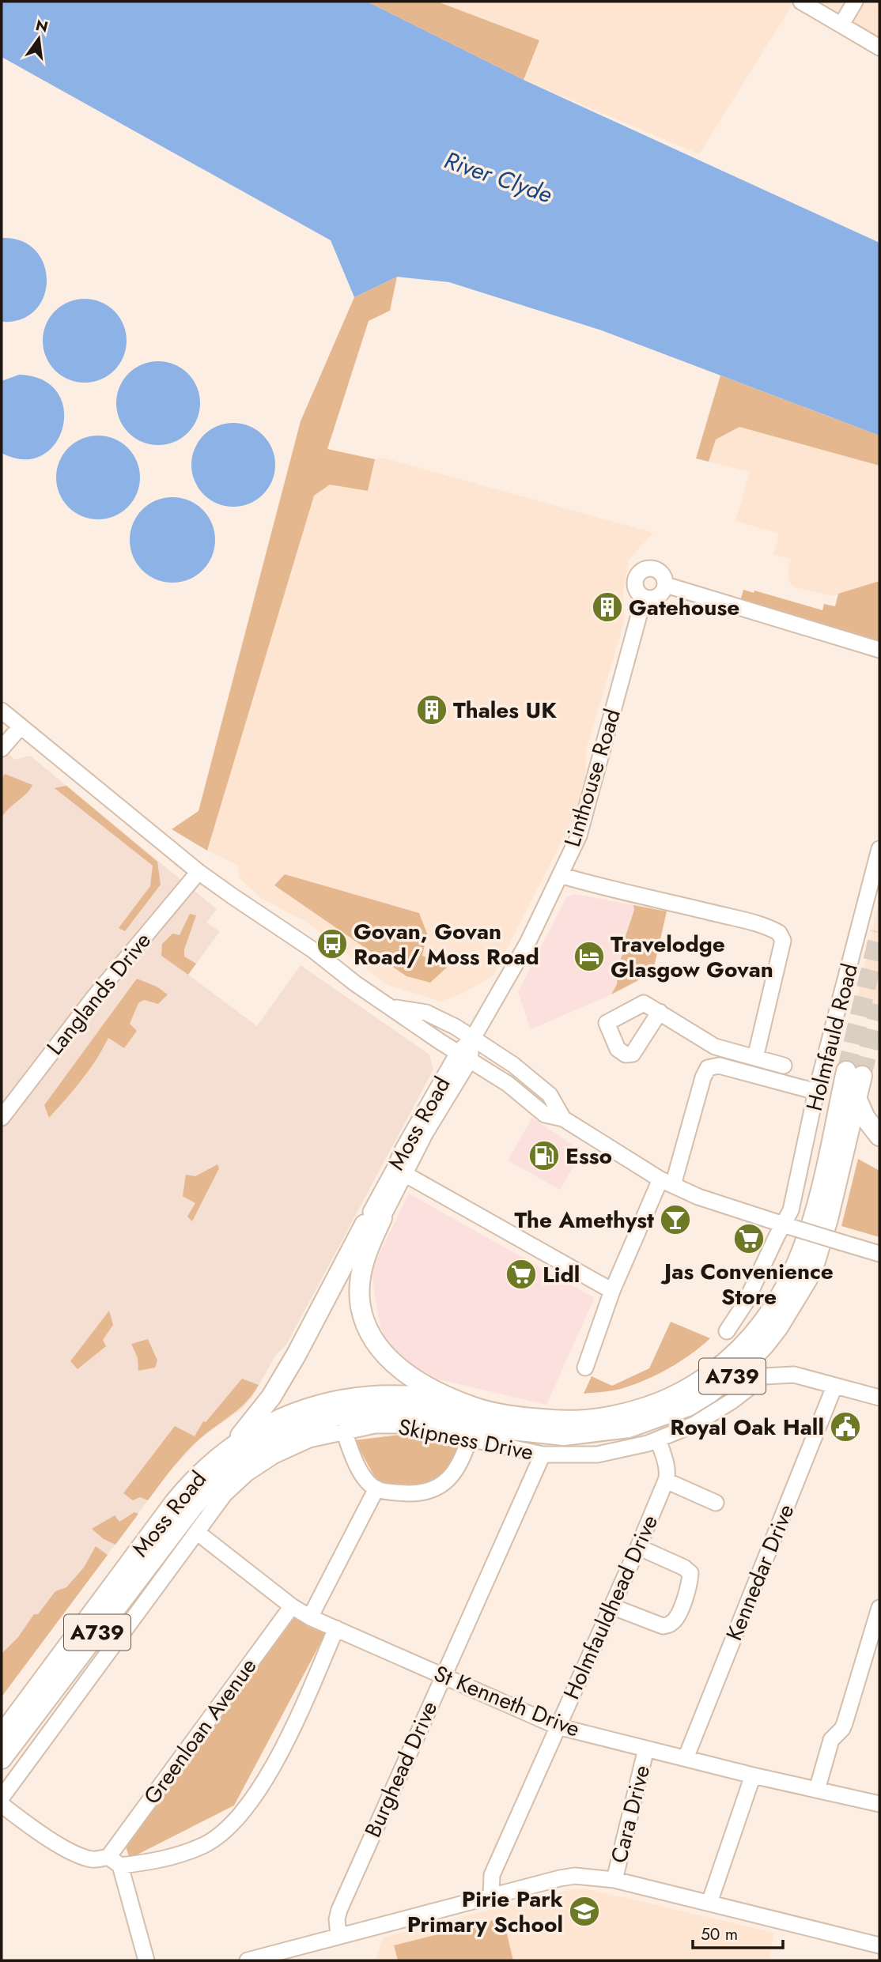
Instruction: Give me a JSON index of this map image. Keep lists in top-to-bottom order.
{
  "streets": {
    "main road": ["Moss Road", "A739"],
    "street": [
      "Linthouse Road",
      "Langlands Drive",
      "Holmfauld Road",
      "Skipness Drive",
      "Kennedar Drive",
      "Holmfauldhead Drive",
      "St Kenneth Drive",
      "Greenloan Avenue",
      "Burghead Drive",
      "Cara Drive"
    ]
  },
  "crossings": [
    ["Moss Road", "A739"],
    ["Skipness Drive", "Kennedar Drive"],
    ["Skipness Drive", "St Kenneth Drive"],
    ["Skipness Drive", "Burghead Drive"],
    ["Kennedar Drive", "St Kenneth Drive"],
    ["Holmfauldhead Drive", "St Kenneth Drive"],
    ["St Kenneth Drive", "Greenloan Avenue"],
    ["St Kenneth Drive", "Burghead Drive"],
    ["St Kenneth Drive", "Cara Drive"]
  ],
  "water": ["River Clyde"],
  "places": {
    "building": ["Gatehouse", "Thales UK"],
    "bus stop": ["Govan, Govan Road/ Moss Road"],
    "hotel": ["Travelodge Glasgow Govan"],
    "fuel station": ["Esso"],
    "bar": ["The Amethyst"],
    "supermarket": ["Jas Convenience Store", "Lidl"],
    "public building": ["Royal Oak Hall"],
    "school or university": ["Pirie Park Primary School"]
  },
  "scale_bar": "50 m",
  "north": "top"
}
